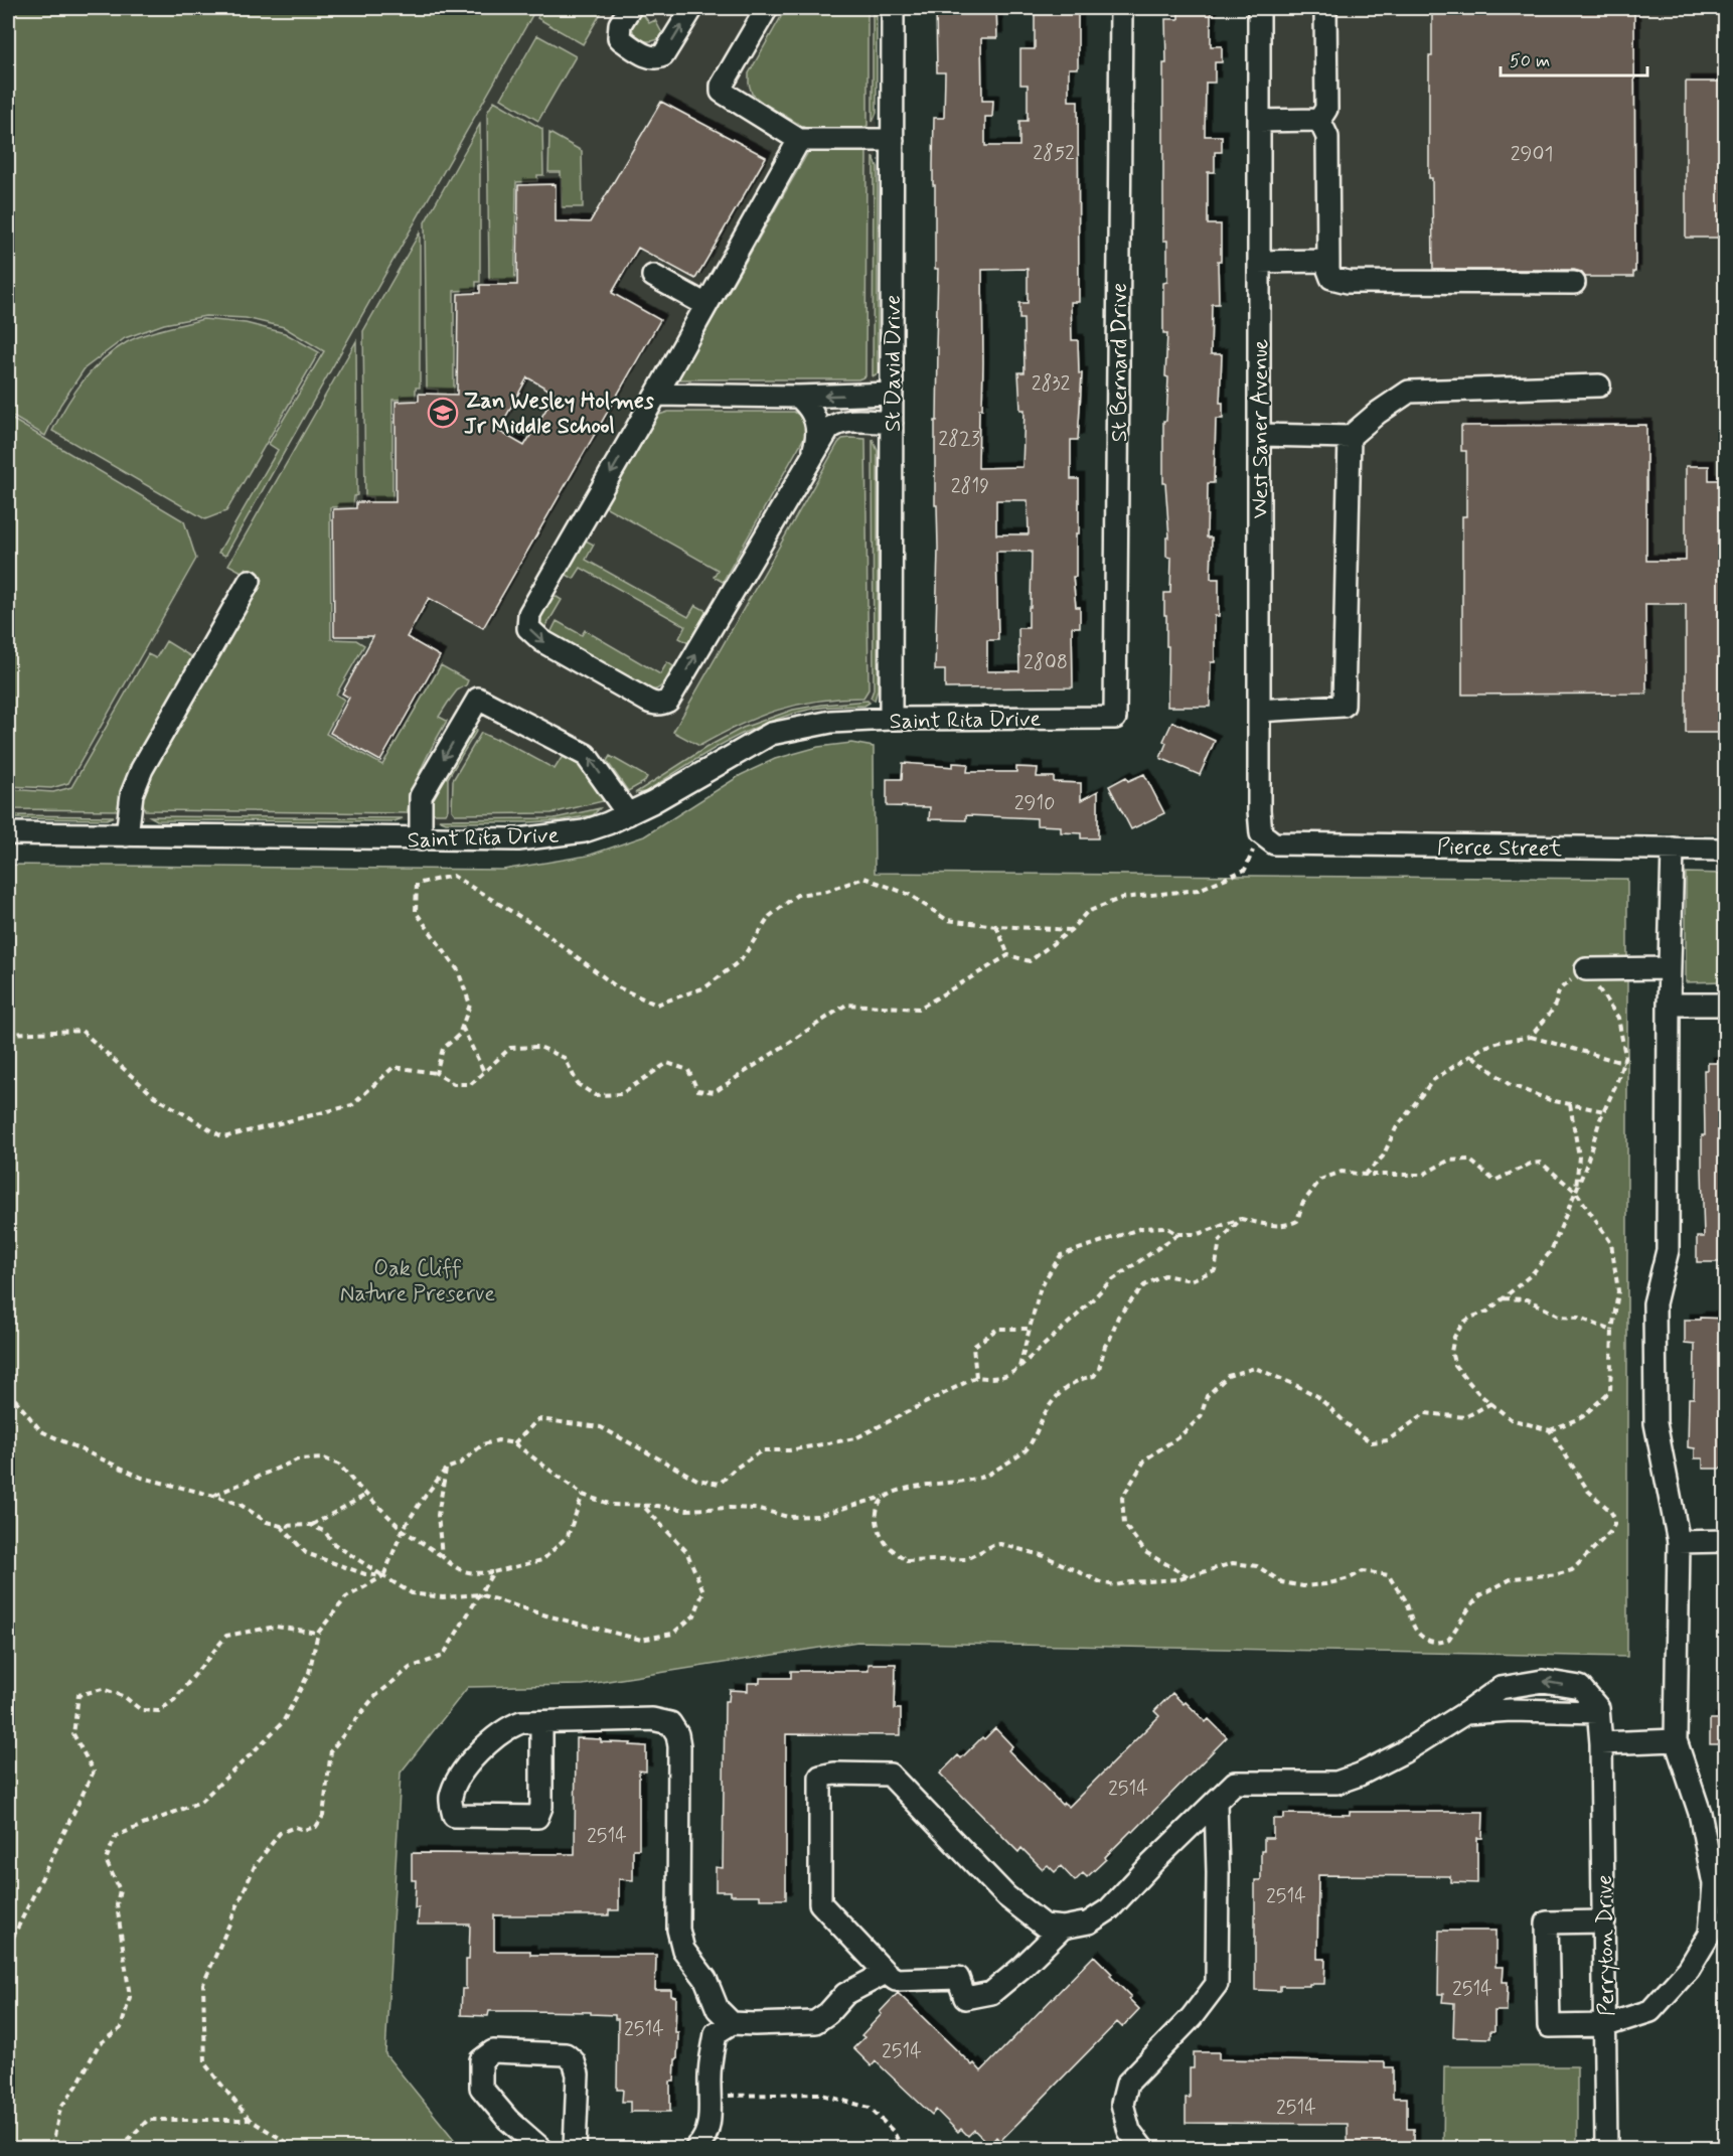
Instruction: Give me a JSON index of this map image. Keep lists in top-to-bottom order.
{
  "streets": {
    "street": [
      "St Bernard Drive",
      "St David Drive",
      "West Saner Avenue",
      "Saint Rita Drive",
      "Pierce Street",
      "Perryton Drive"
    ]
  },
  "crossings": [
    ["St Bernard Drive", "Saint Rita Drive"],
    ["St David Drive", "Saint Rita Drive"],
    ["West Saner Avenue", "Pierce Street"]
  ],
  "parks": ["Oak Cliff Nature Preserve"],
  "places": {
    "school or university": ["Zan Wesley Holmes Jr Middle School"]
  },
  "house_numbers": [
    "2852",
    "2901",
    "2832",
    "2823",
    "2819",
    "2808",
    "2910",
    "2514",
    "2514",
    "2514",
    "2514",
    "2514",
    "2514",
    "2514"
  ],
  "scale_bar": "50 m"
}
